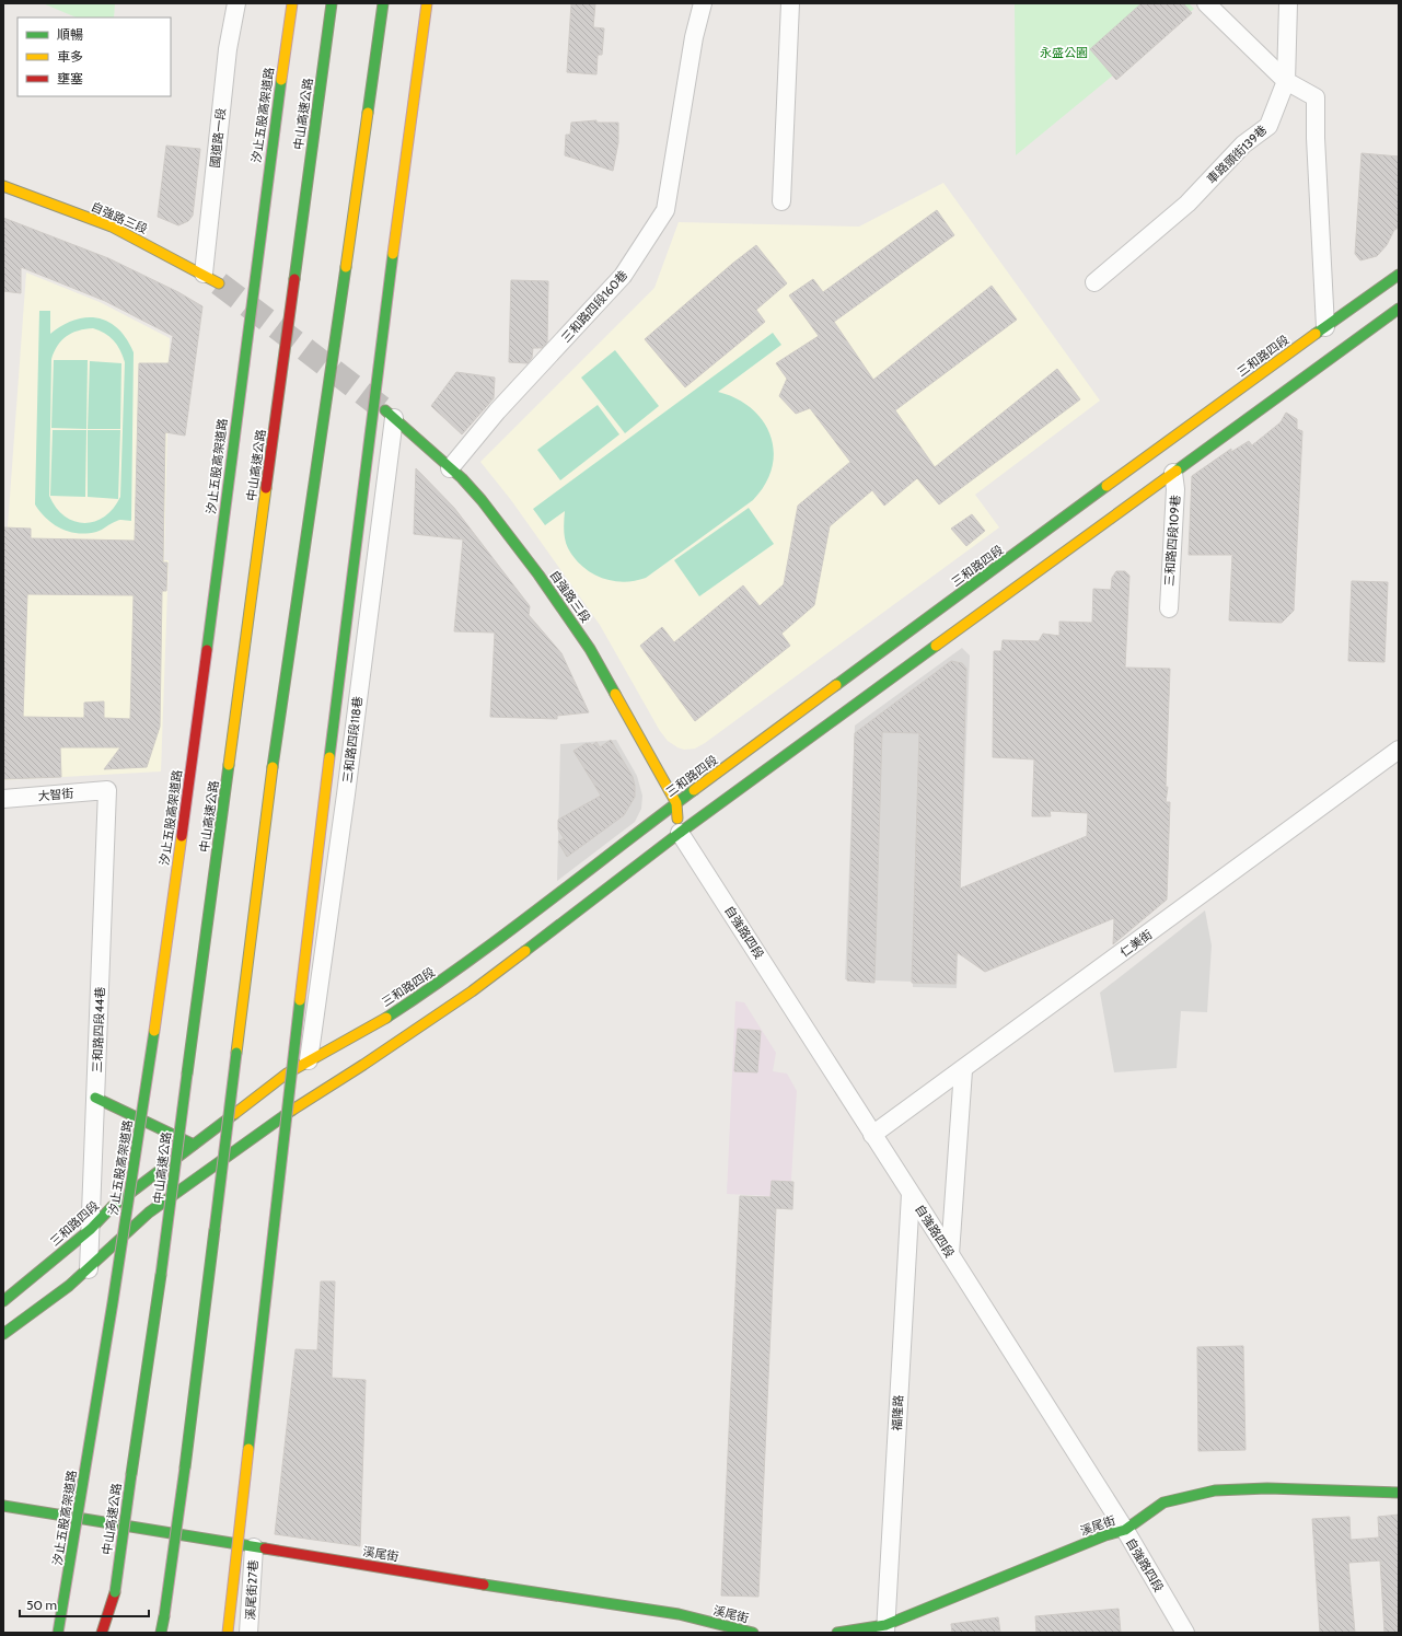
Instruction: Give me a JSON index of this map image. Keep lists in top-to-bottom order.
{
  "streets": {
    "main road": [
      "中山高速公路",
      "汐止五股高架道路",
      "自強路三段",
      "三和路四段",
      "溪尾街"
    ],
    "street": [
      "國道路一段",
      "車路頭街139巷",
      "三和路四段160巷",
      "三和路四段109巷",
      "三和路四段118巷",
      "大智街",
      "自強路四段",
      "仁美街",
      "三和路四段44巷",
      "福隆路",
      "溪尾街27巷"
    ]
  },
  "crossings": [
    ["國道路一段", "自強路三段"],
    ["自強路三段", "三和路四段160巷"],
    ["自強路三段", "三和路四段"],
    ["自強路三段", "三和路四段118巷"],
    ["自強路三段", "自強路四段"],
    ["三和路四段", "三和路四段118巷"],
    ["三和路四段", "三和路四段44巷"],
    ["大智街", "三和路四段44巷"],
    ["自強路四段", "仁美街"],
    ["自強路四段", "福隆路"],
    ["自強路四段", "溪尾街"],
    ["福隆路", "溪尾街"],
    ["溪尾街", "溪尾街27巷"]
  ],
  "parks": ["永盛公園"],
  "legend": ["順暢", "車多", "壅塞"],
  "scale_bar": "50 m"
}
